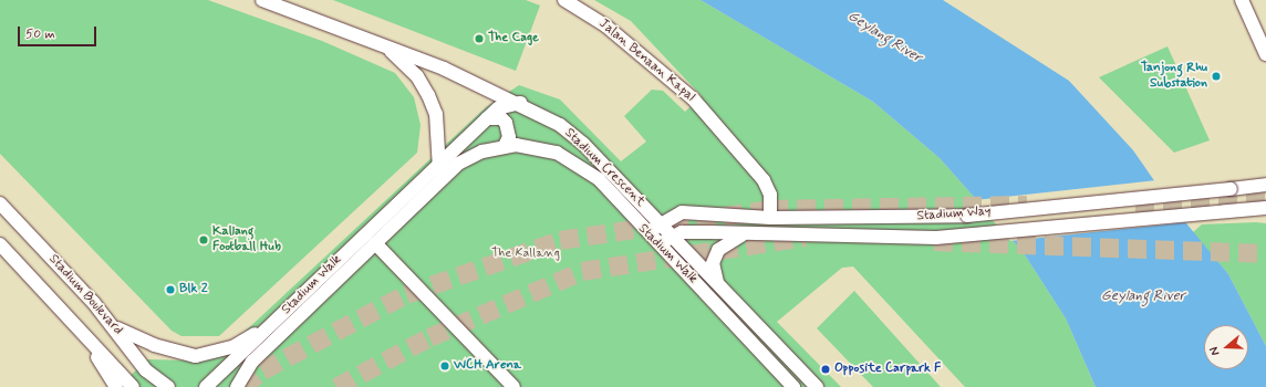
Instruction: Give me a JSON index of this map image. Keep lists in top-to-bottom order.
{
  "streets": {
    "street": [
      "Jalan Benaan Kapal",
      "Stadium Crescent",
      "Stadium Way",
      "Stadium Walk",
      "Stadium Boulevard"
    ]
  },
  "crossings": [
    ["Jalan Benaan Kapal", "Stadium Way"],
    ["Stadium Crescent", "Stadium Way"],
    ["Stadium Crescent", "Stadium Walk"],
    ["Stadium Way", "Stadium Walk"]
  ],
  "water": ["Geylang River"],
  "parks": ["The Kallang"],
  "places": [
    "The Cage",
    "Tanjong Rhu Substation",
    "Kallang Football Hub",
    "Blk 2",
    "WCH Arena",
    "Opposite Carpark F"
  ],
  "scale_bar": "50 m",
  "north": "left"
}
